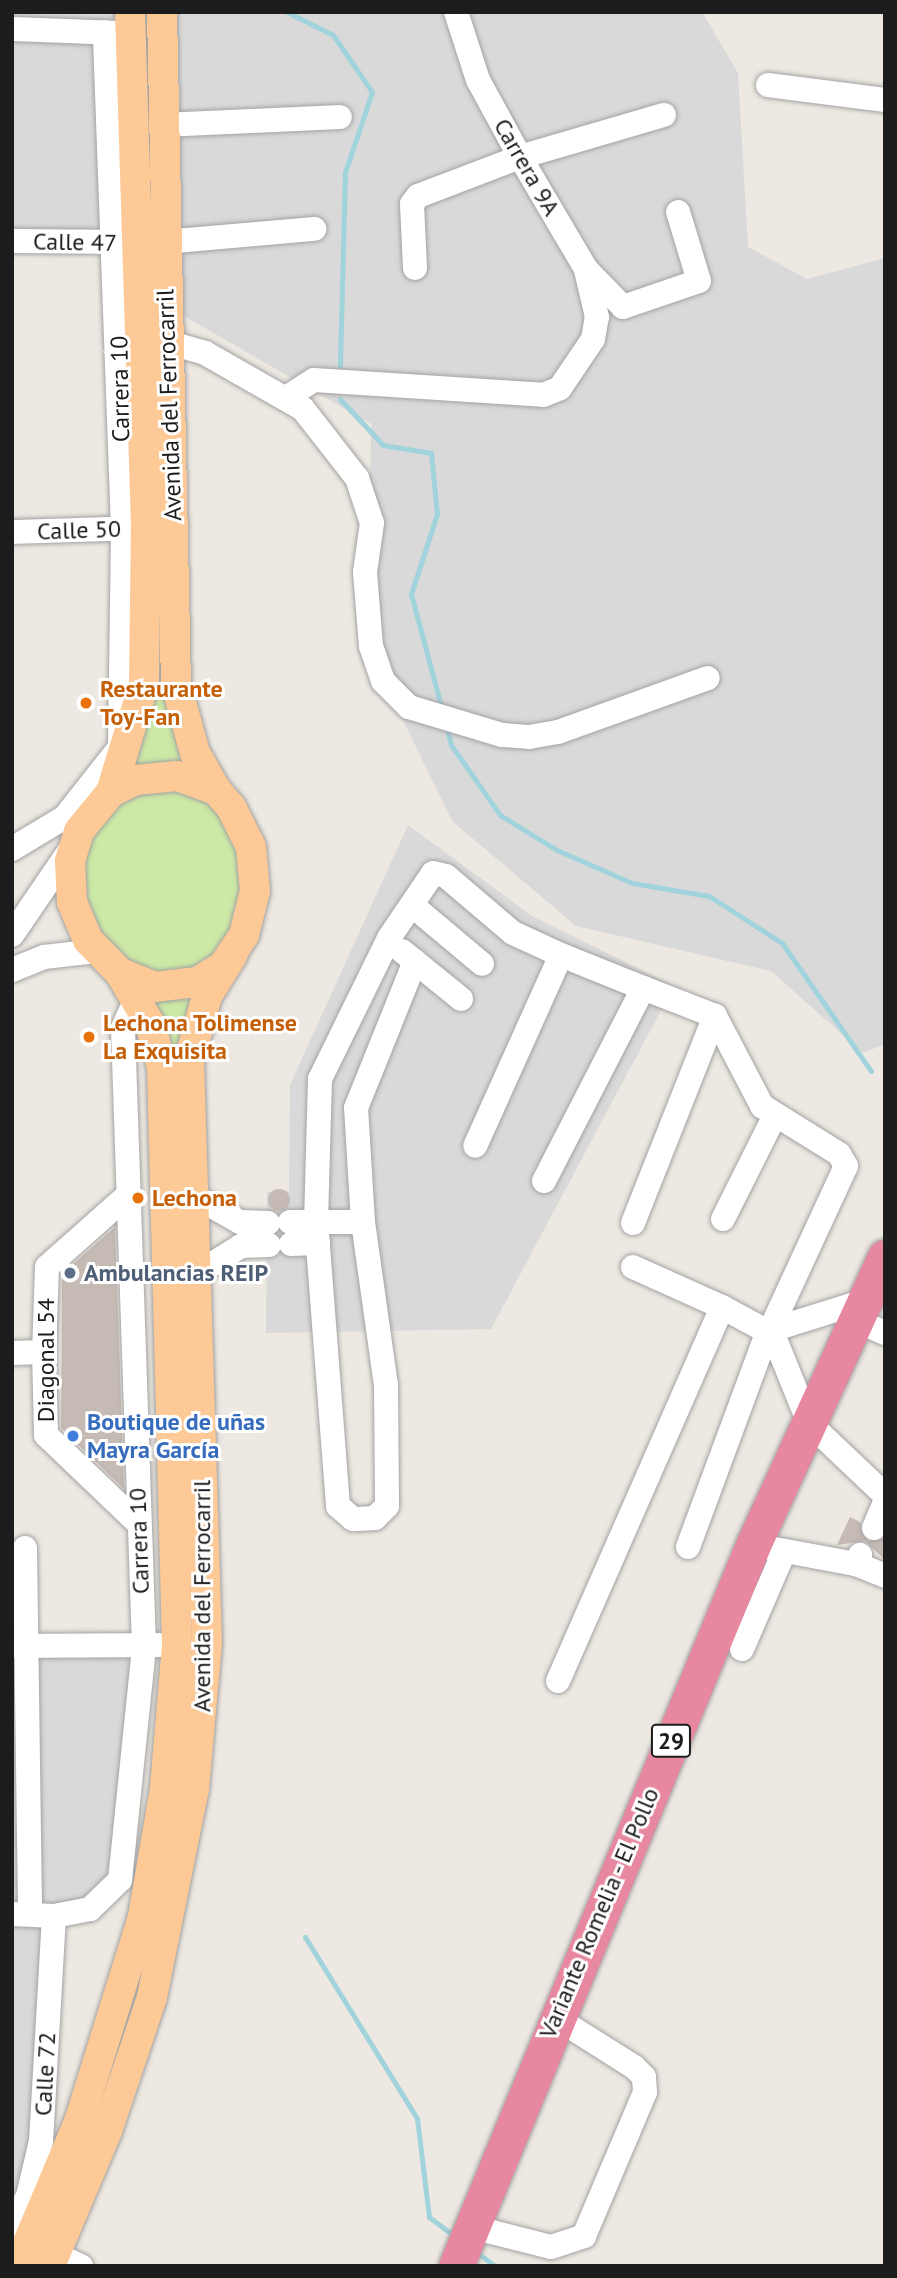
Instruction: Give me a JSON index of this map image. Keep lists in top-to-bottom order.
{
  "streets": {
    "highway": ["29", "Variante Romelia - El Pollo"],
    "main road": ["Avenida del Ferrocarril"],
    "street": [
      "Carrera 9A",
      "Calle 47",
      "Carrera 10",
      "Calle 50",
      "Diagonal 54",
      "Calle 72"
    ]
  },
  "crossings": [
    ["Calle 47", "Avenida del Ferrocarril"],
    ["Carrera 10", "Avenida del Ferrocarril"],
    ["Carrera 10", "Diagonal 54"],
    ["Carrera 10", "Calle 72"],
    ["Avenida del Ferrocarril", "Calle 50"]
  ],
  "places": [
    "Restaurante Toy-Fan",
    "Lechona Tolimense La Exquisita",
    "Lechona",
    "Ambulancias REIP",
    "Boutique de uñas Mayra García"
  ]
}
